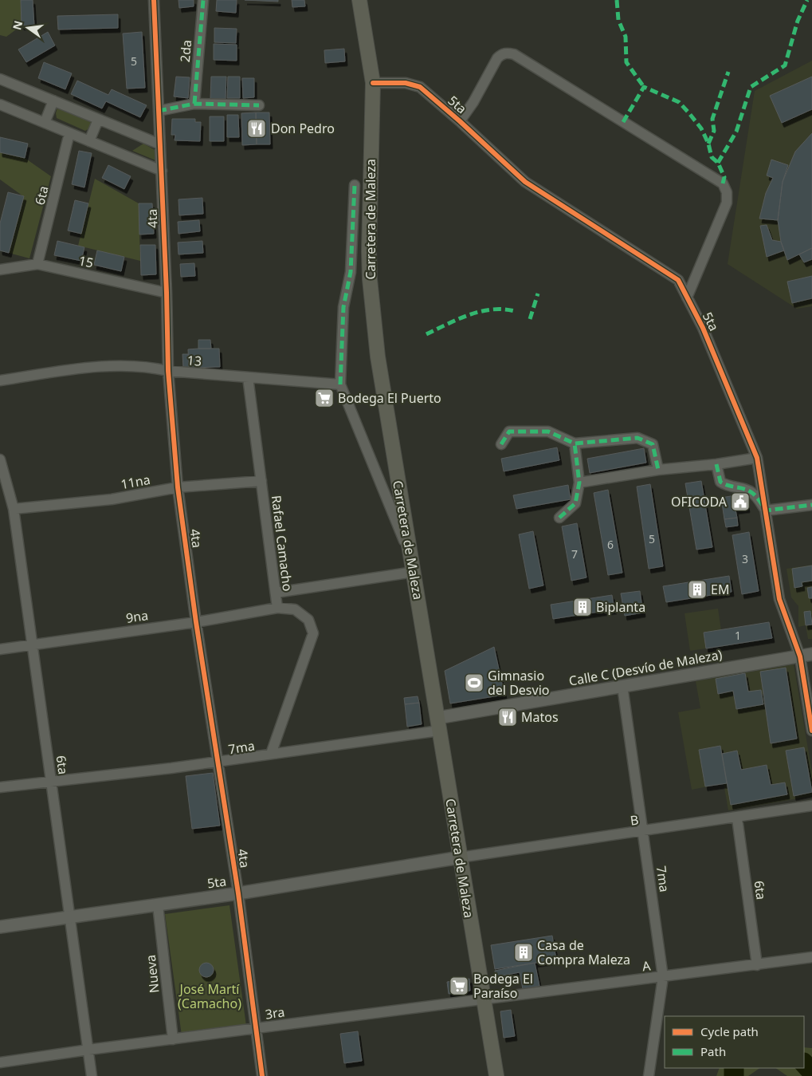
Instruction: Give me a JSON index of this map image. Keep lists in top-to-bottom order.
{
  "streets": {
    "main road": ["Carretera de Maleza"],
    "street": [
      "2da",
      "5ta",
      "6ta",
      "4ta",
      "15",
      "13",
      "11na",
      "Rafael Camacho",
      "9na",
      "Calle C (Desvío de Maleza)",
      "7ma",
      "B",
      "A",
      "Nueva",
      "3ra"
    ]
  },
  "crossings": [
    ["5ta", "6ta"],
    ["5ta", "4ta"],
    ["5ta", "Carretera de Maleza"],
    ["5ta", "Calle C (Desvío de Maleza)"],
    ["5ta", "B"],
    ["5ta", "Nueva"],
    ["6ta", "15"],
    ["6ta", "11na"],
    ["6ta", "9na"],
    ["6ta", "7ma"],
    ["6ta", "B"],
    ["6ta", "A"],
    ["6ta", "3ra"],
    ["4ta", "15"],
    ["4ta", "13"],
    ["4ta", "11na"],
    ["4ta", "9na"],
    ["4ta", "7ma"],
    ["4ta", "3ra"],
    ["Carretera de Maleza", "Calle C (Desvío de Maleza)"],
    ["Carretera de Maleza", "7ma"],
    ["Carretera de Maleza", "B"],
    ["Carretera de Maleza", "A"],
    ["Carretera de Maleza", "3ra"],
    ["13", "Rafael Camacho"],
    ["11na", "Rafael Camacho"],
    ["Rafael Camacho", "9na"],
    ["Rafael Camacho", "7ma"],
    ["Calle C (Desvío de Maleza)", "7ma"],
    ["7ma", "B"],
    ["7ma", "A"],
    ["A", "3ra"],
    ["Nueva", "3ra"]
  ],
  "parks": ["José Martí (Camacho)"],
  "places": {
    "restaurant": ["Don Pedro", "Matos"],
    "supermarket": ["Bodega El Puerto", "Bodega El Paraíso"],
    "public building": ["OFICODA"],
    "building": ["EM", "Biplanta", "Casa de Compra Maleza"],
    "sports": ["Gimnasio del Desvio"]
  },
  "house_numbers": [
    "5",
    "5",
    "6",
    "7",
    "3",
    "1"
  ],
  "legend": ["Cycle path", "Path"],
  "north": "left"
}
